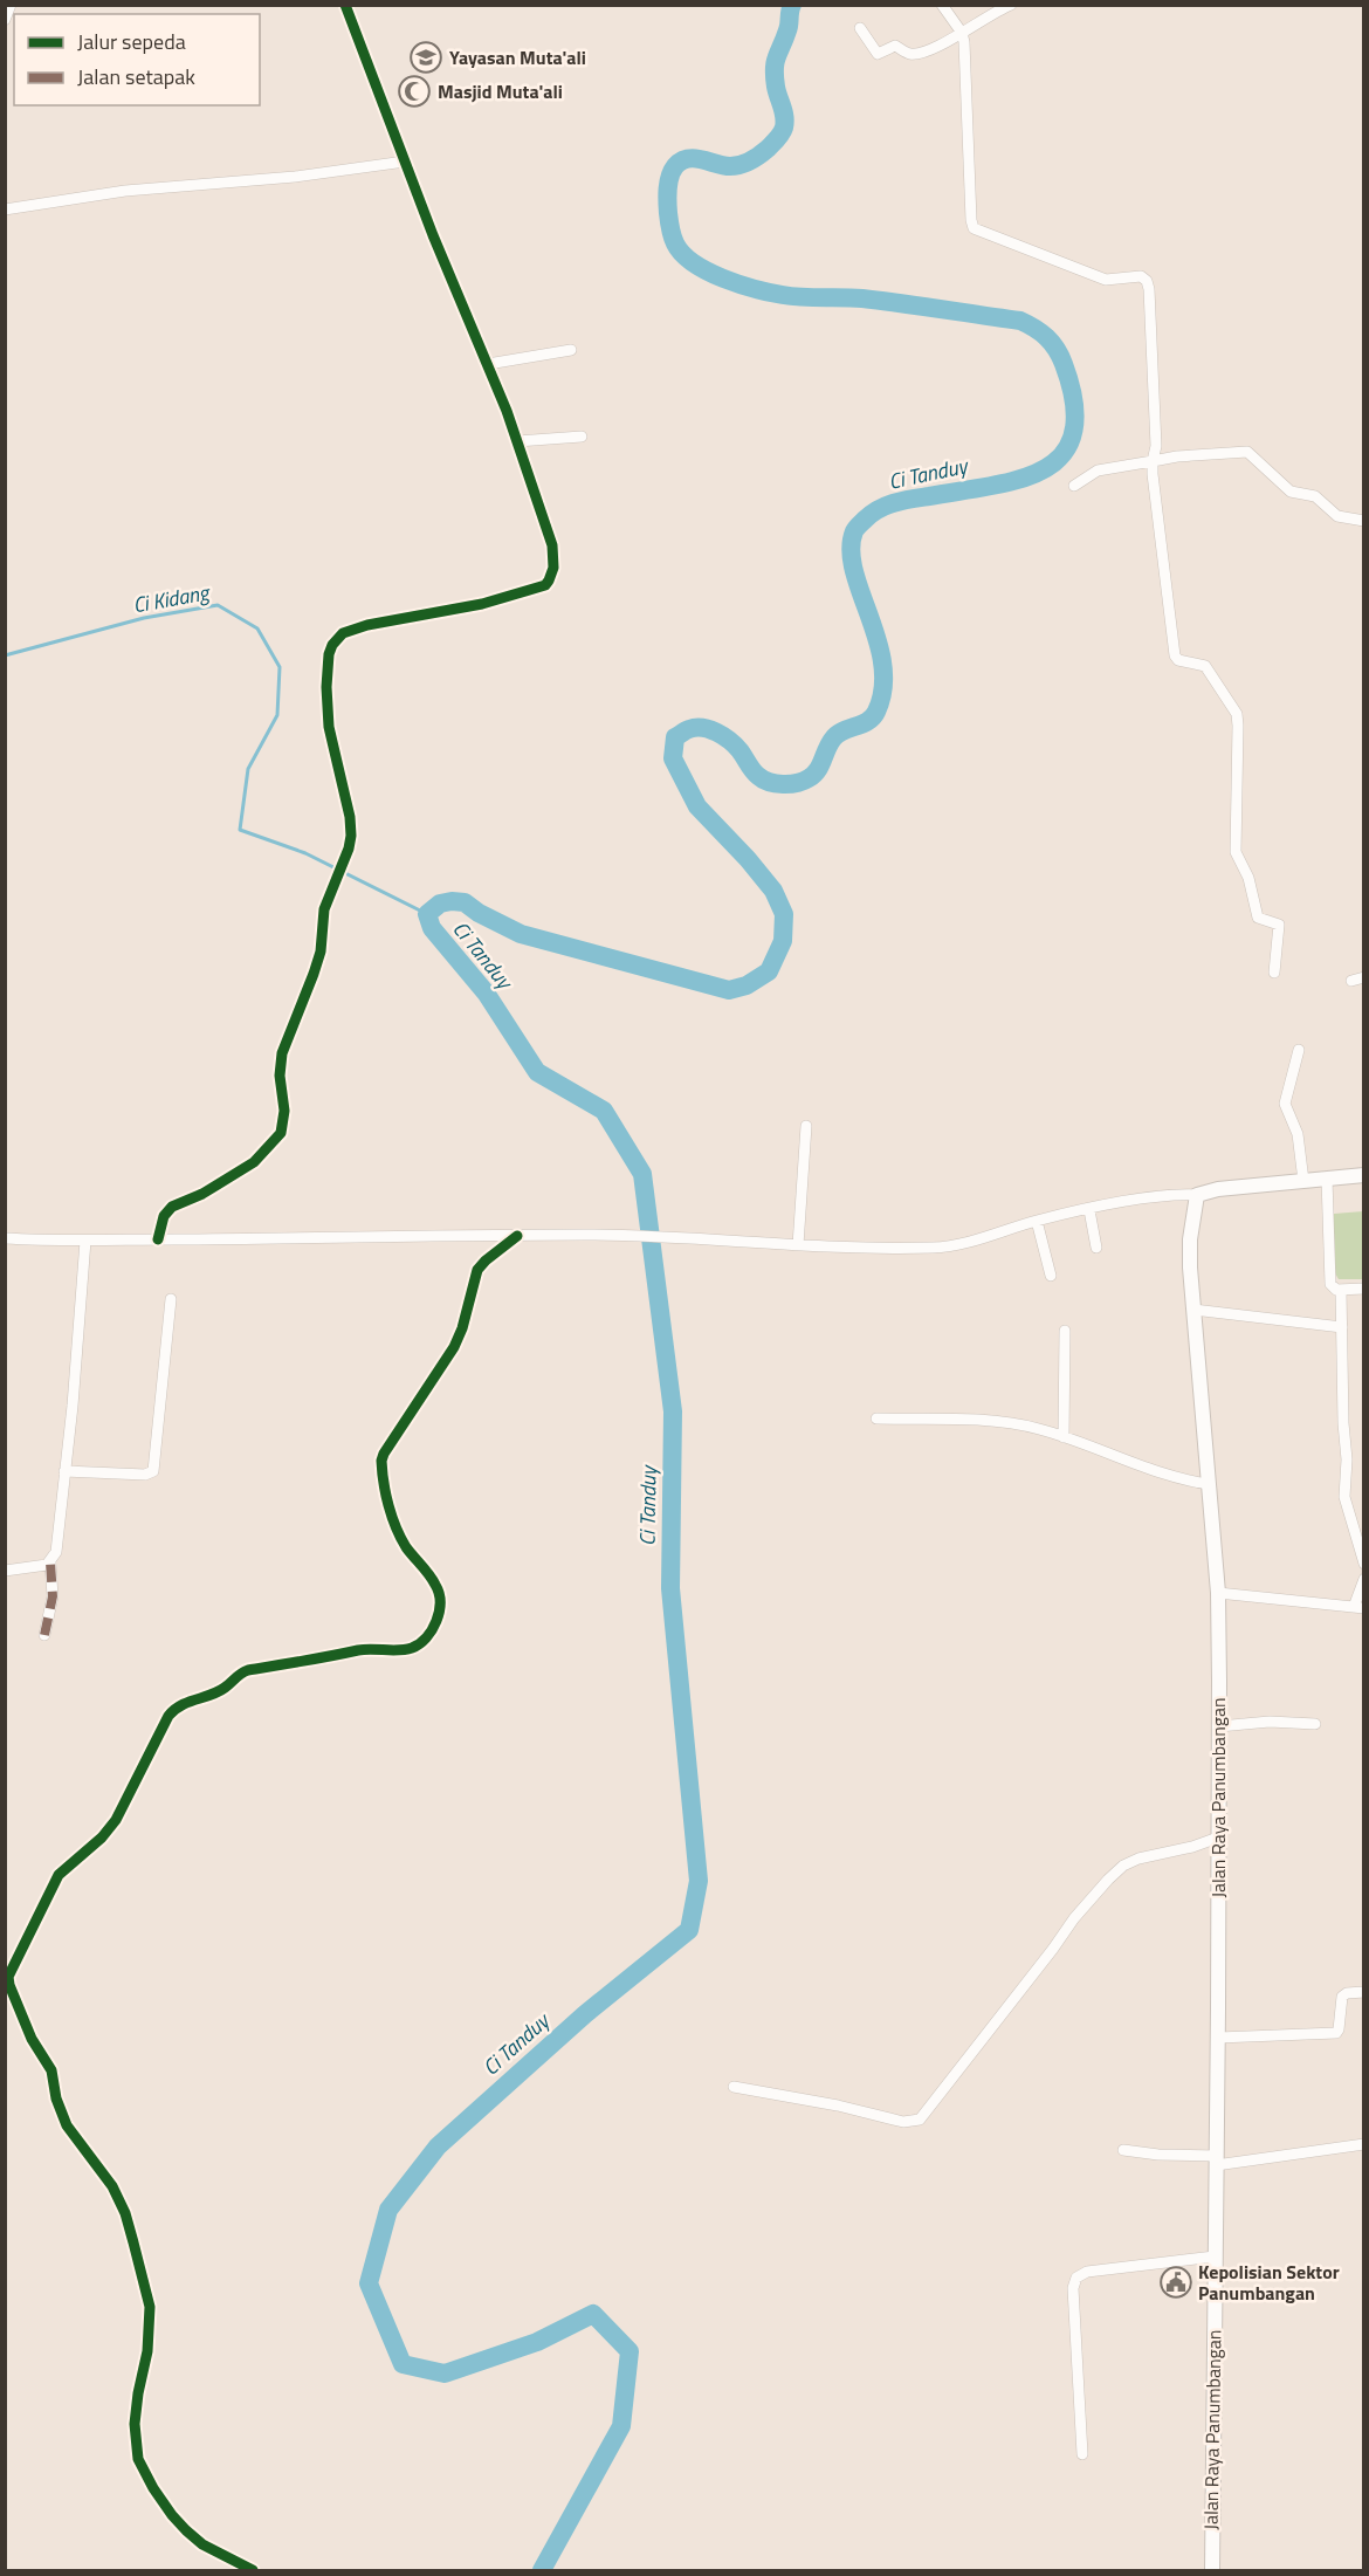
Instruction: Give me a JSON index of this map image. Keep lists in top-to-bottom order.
{
  "streets": {
    "main road": ["Jalan Raya Panumbangan"]
  },
  "water": ["Ci Tanduy", "Ci Kidang"],
  "places": {
    "school or university": ["Yayasan Muta'ali"],
    "mosque": ["Masjid Muta'ali"],
    "public building": ["Kepolisian Sektor Panumbangan"]
  },
  "legend": ["Jalur sepeda", "Jalan setapak"]
}
